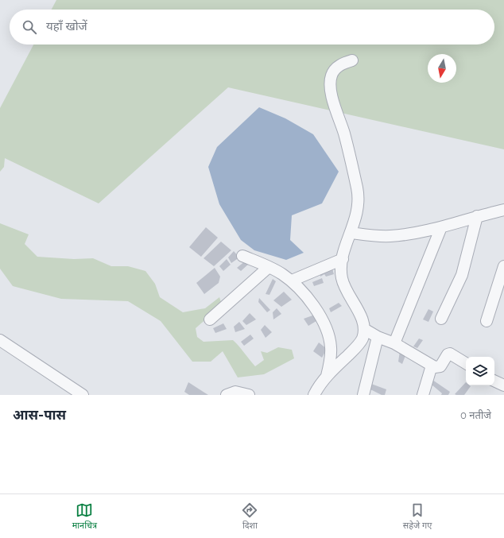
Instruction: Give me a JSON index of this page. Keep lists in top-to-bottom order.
{
  "north": "bottom",
  "page": {
    "search": "यहाँ खोजें",
    "heading": ["आस-पास", "0 नतीजे"],
    "nav": ["मानचित्र", "दिशा", "सहेजे गए"]
  }
}
